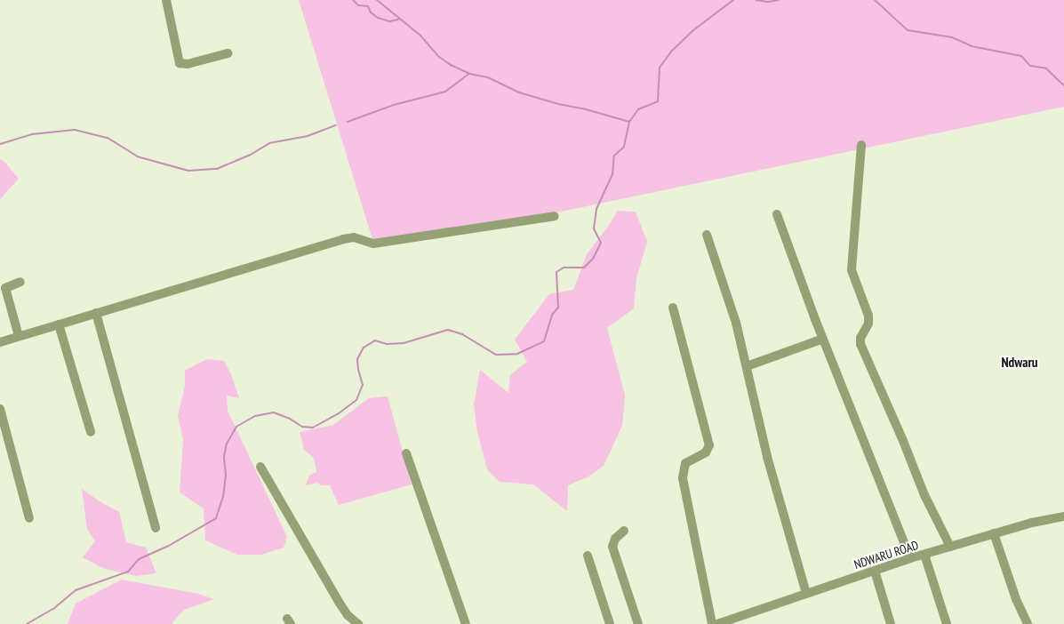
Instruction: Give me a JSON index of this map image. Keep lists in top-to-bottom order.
{
  "streets": {
    "street": ["NDWARU ROAD"]
  },
  "districts": ["Ndwaru"]
}
